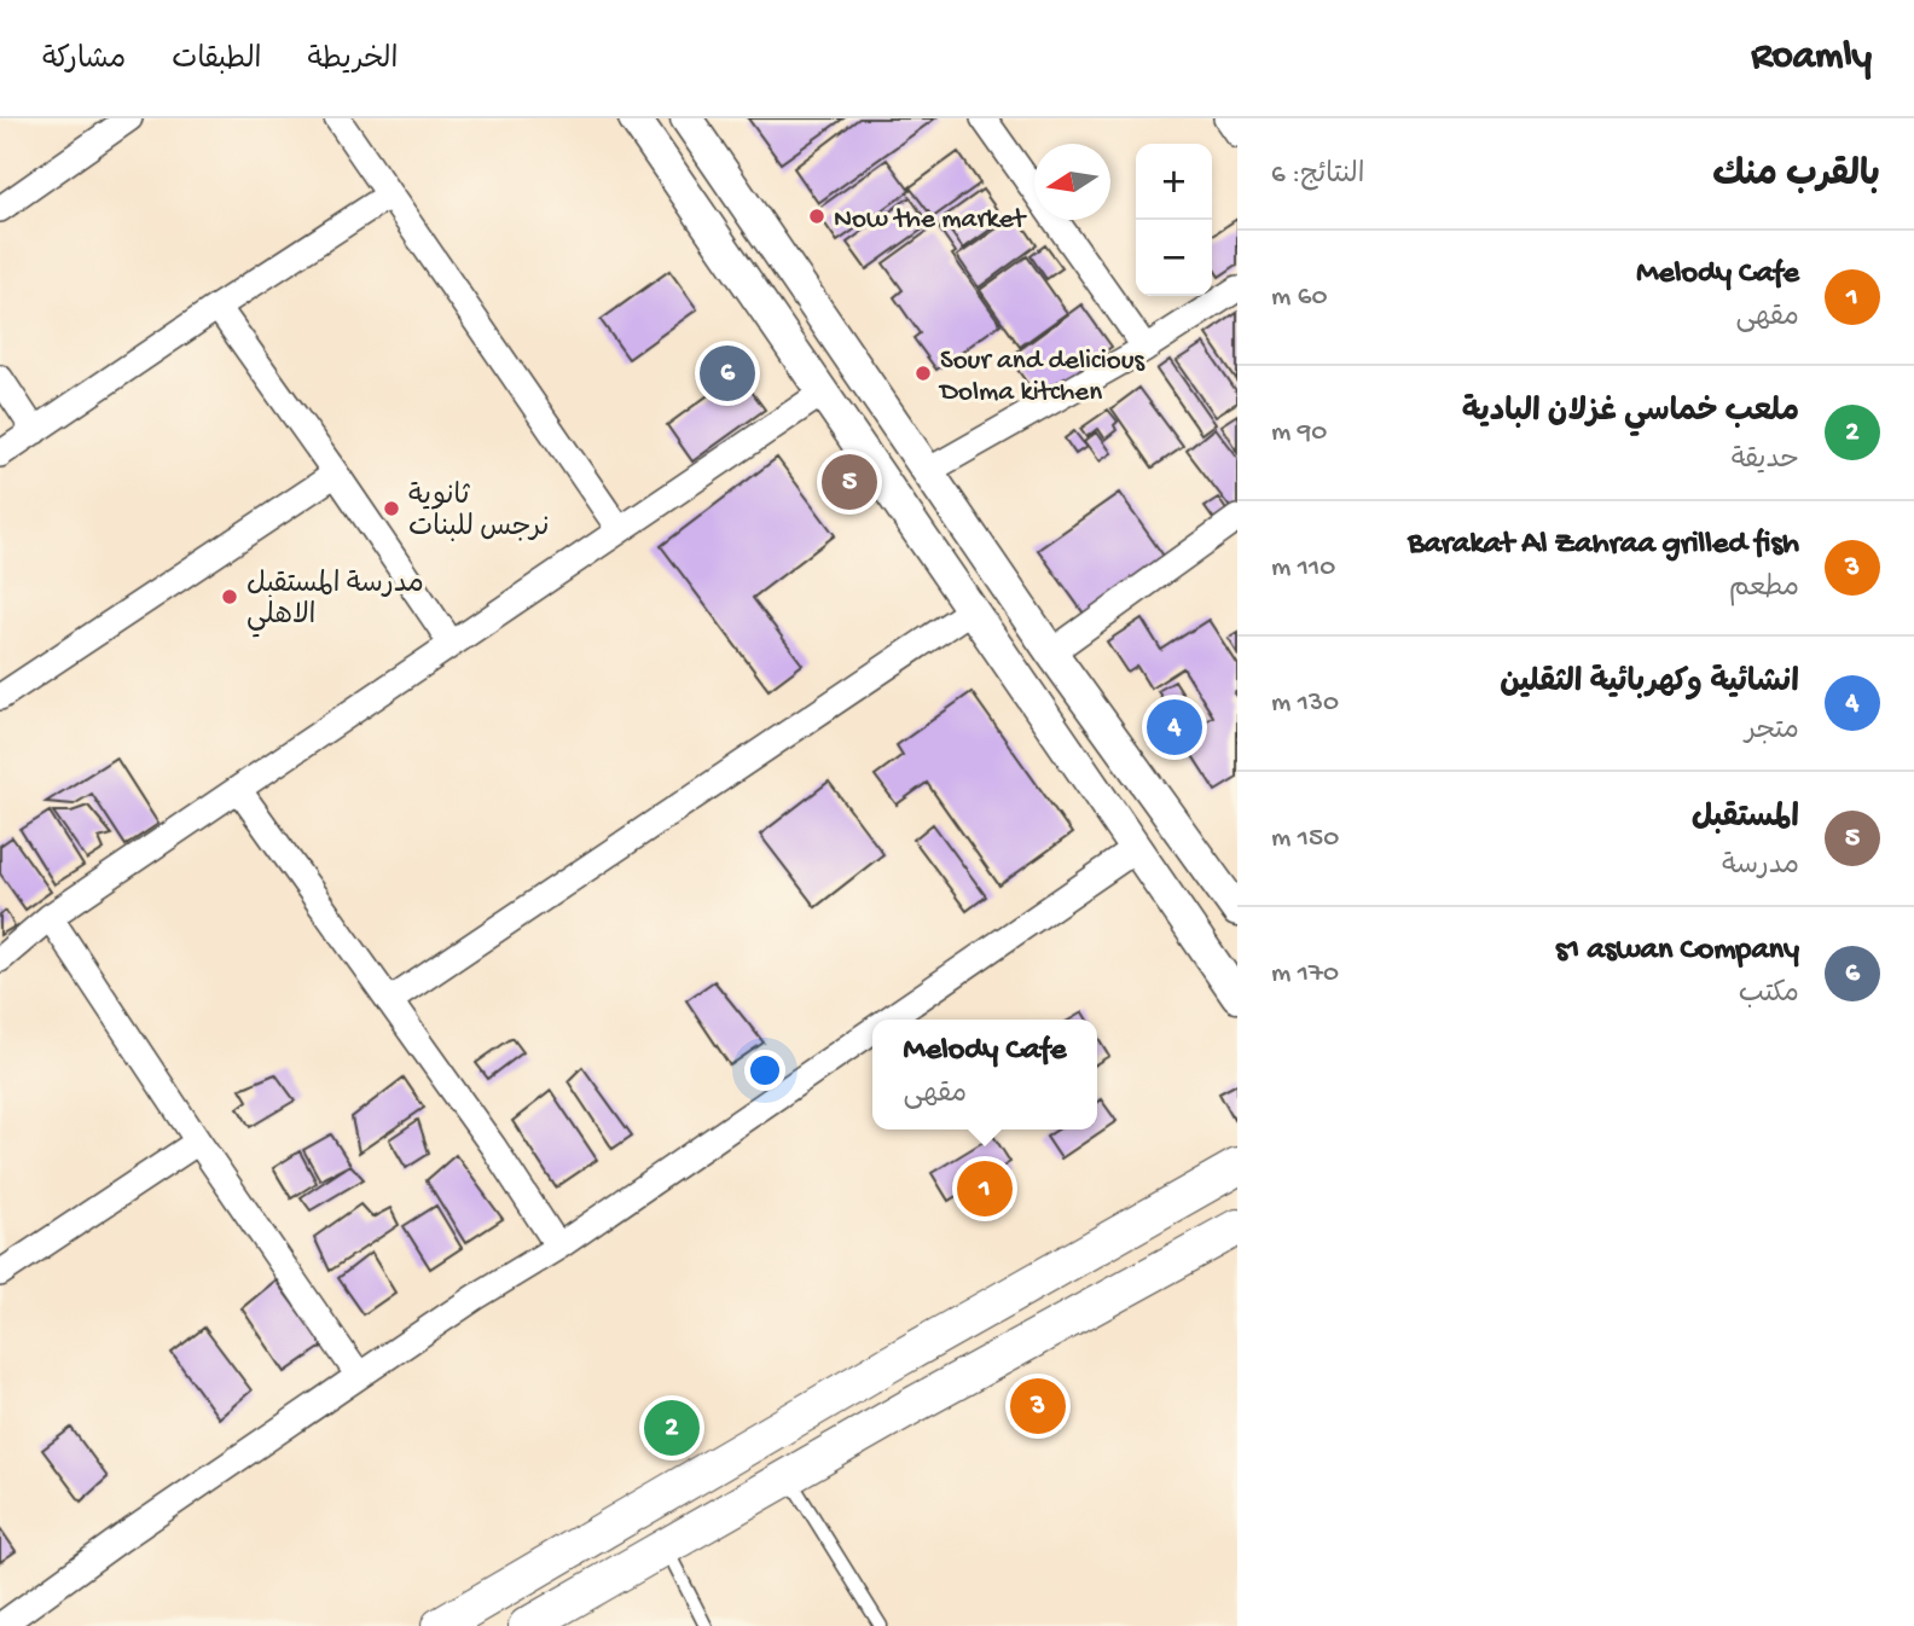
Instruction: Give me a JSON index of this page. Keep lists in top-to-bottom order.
{
  "places": [
    "Now the market",
    "Sour and delicious Dolma kitchen",
    "ثانوية نرجس للبنات",
    "مدرسة المستقبل الاهلي"
  ],
  "north": "left",
  "page": {
    "header": "Roamly",
    "nav": ["الخريطة", "الطبقات", "مشاركة"],
    "heading": ["بالقرب منك", "النتائج: 6"],
    "map_buttons": ["+", "−"],
    "list": [
      {
        "mark": "1",
        "name": "Melody Cafe",
        "note": "مقهى",
        "value": "60 m"
      },
      {
        "mark": "2",
        "name": "ملعب خماسي غزلان البادية",
        "note": "حديقة",
        "value": "90 m"
      },
      {
        "mark": "3",
        "name": "Barakat Al Zahraa grilled fish",
        "note": "مطعم",
        "value": "110 m"
      },
      {
        "mark": "4",
        "name": "انشائية وكهربائية الثقلين",
        "note": "متجر",
        "value": "130 m"
      },
      {
        "mark": "5",
        "name": "المستقبل",
        "note": "مدرسة",
        "value": "150 m"
      },
      {
        "mark": "6",
        "name": "s1 aswan Company",
        "note": "مكتب",
        "value": "170 m"
      }
    ],
    "pins": [
      "6",
      "5",
      "4",
      "1",
      "3",
      "2"
    ],
    "popup": ["Melody Cafe", "مقهى"]
  }
}
